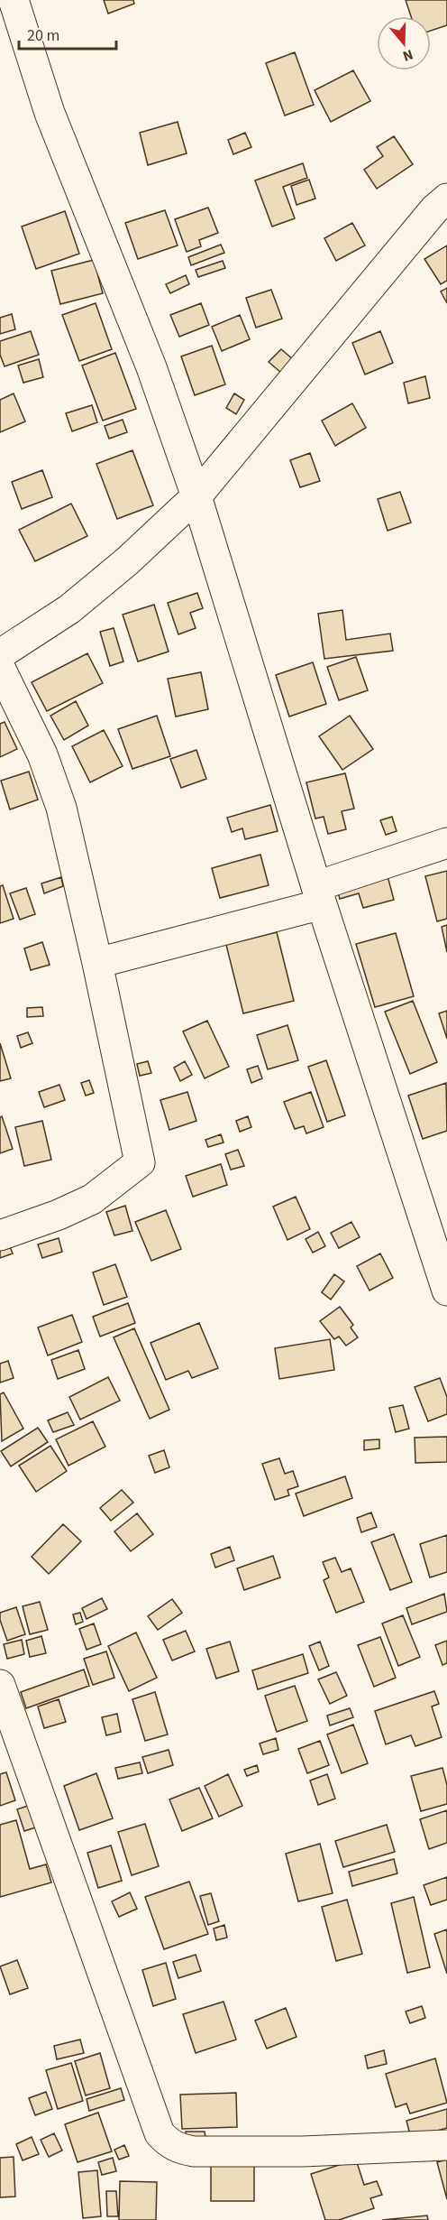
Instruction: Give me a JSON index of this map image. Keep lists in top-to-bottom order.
{
  "scale_bar": "20 m",
  "north": "bottom"
}
